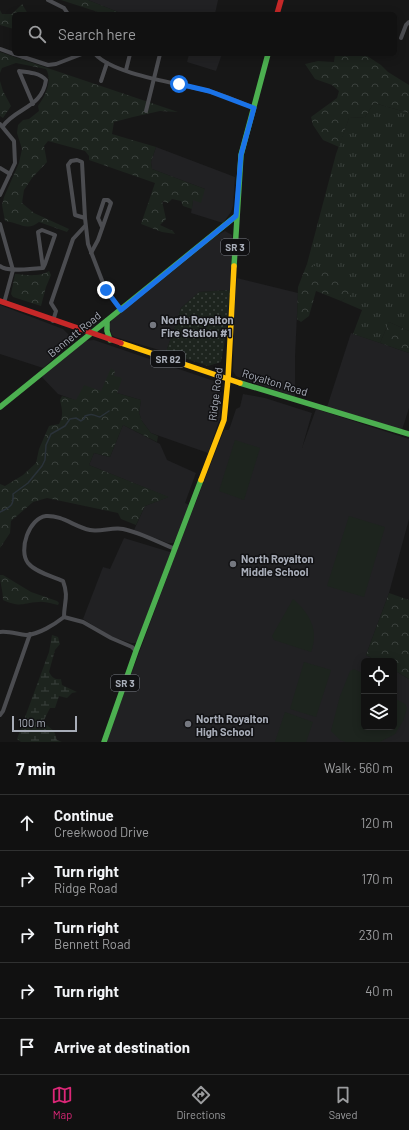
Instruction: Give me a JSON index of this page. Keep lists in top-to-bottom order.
{
  "streets": {
    "main road": [
      "SR 3",
      "Bennett Road",
      "SR 82",
      "Royalton Road",
      "Ridge Road"
    ]
  },
  "crossings": [
    ["Bennett Road", "Royalton Road"],
    ["Bennett Road", "Ridge Road"],
    ["Royalton Road", "Ridge Road"]
  ],
  "places": ["North Royalton Fire Station #1", "North Royalton Middle School", "North Royalton High School"],
  "scale_bar": "100 m",
  "page": {
    "search": "Search here",
    "scale": "100 m",
    "heading": ["7 min", "Walk · 560 m"],
    "list": [
      ["Continue", "Creekwood Drive", "120 m"],
      ["Turn right", "Ridge Road", "170 m"],
      ["Turn right", "Bennett Road", "230 m"],
      ["Turn right", "40 m"],
      "Arrive at destination"
    ],
    "nav": ["Map", "Directions", "Saved"]
  }
}
